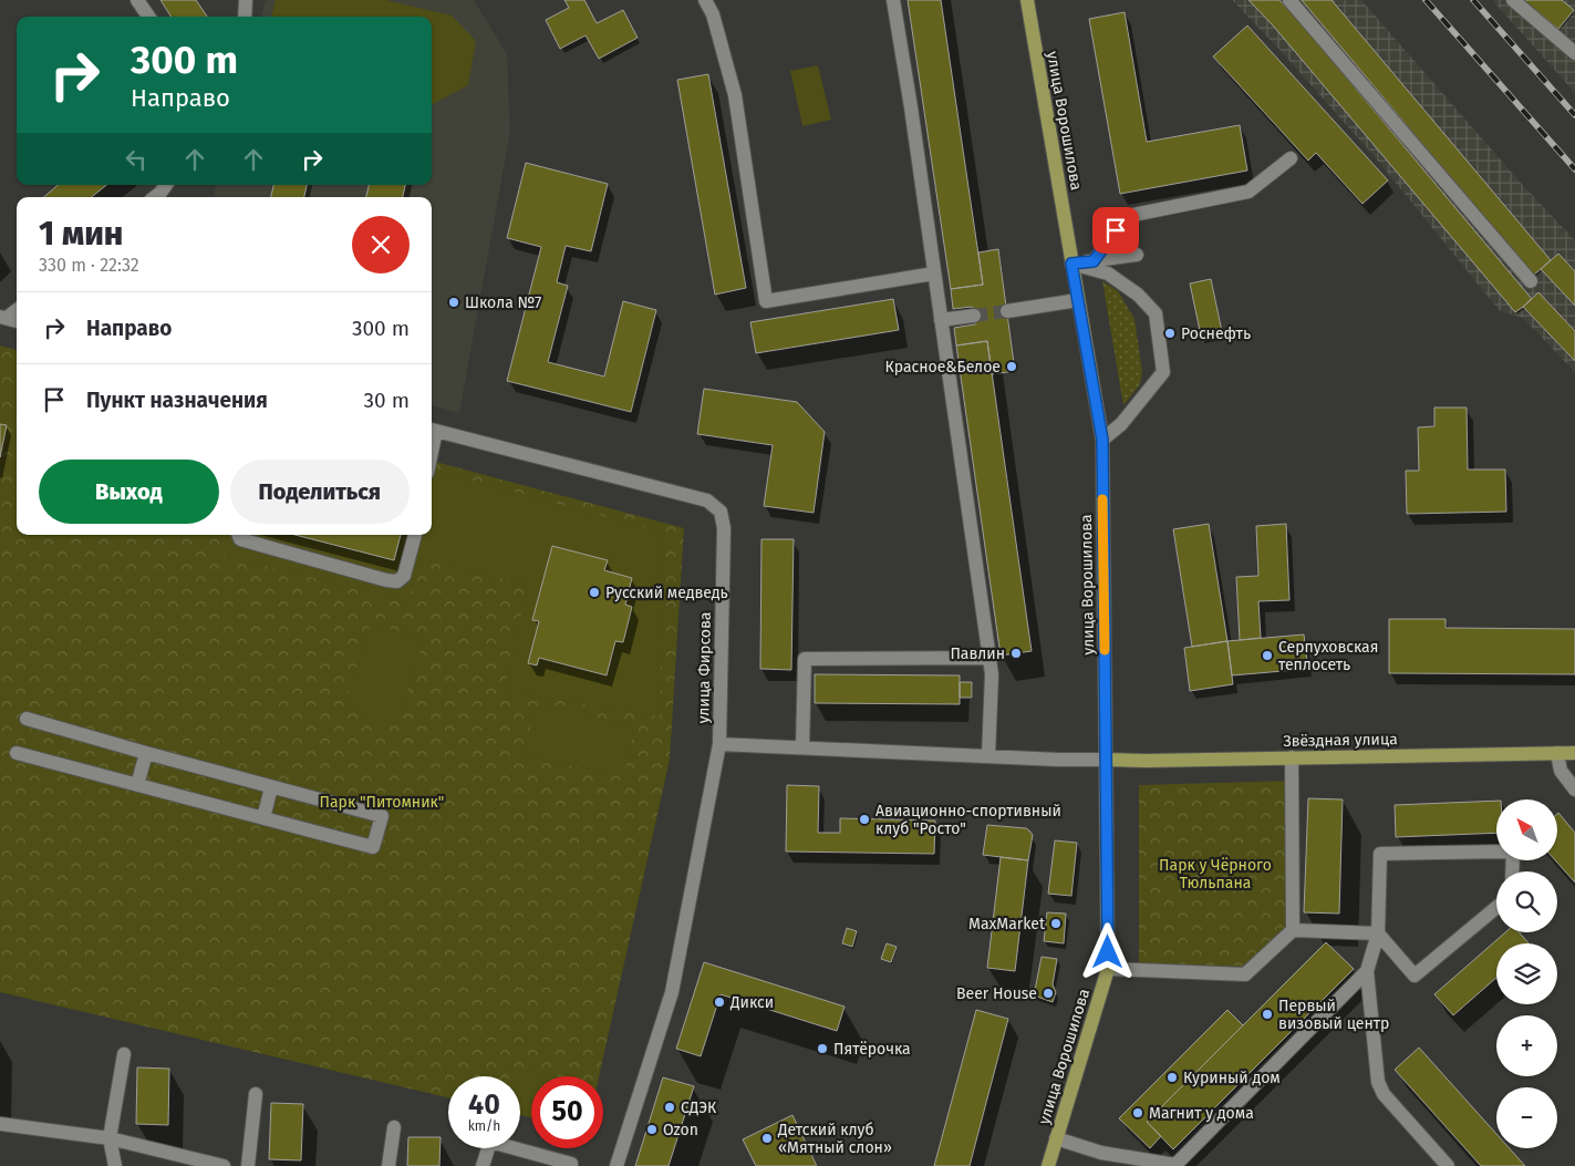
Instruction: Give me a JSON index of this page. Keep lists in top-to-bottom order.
{
  "streets": {
    "main road": ["улица Ворошилова", "Звёздная улица"],
    "street": ["улица Фирсова"]
  },
  "crossings": [
    ["улица Ворошилова", "улица Фирсова"],
    ["улица Ворошилова", "Звёздная улица"],
    ["улица Фирсова", "Звёздная улица"]
  ],
  "parks": ["Парк \"Питомник\"", "Парк у Чёрного Тюльпана"],
  "places": [
    "Школа №7",
    "Роснефть",
    "Красное&Белое",
    "Русский медведь",
    "Павлин",
    "Серпуховская теплосеть",
    "Авиационно-спортивный клуб \"Росто\"",
    "MaxMarket",
    "Beer House",
    "Дикси",
    "Первый визовый центр",
    "Пятёрочка",
    "Куриный дом",
    "СДЭК",
    "Магнит у дома",
    "Ozon",
    "Детский клуб «Мятный слон»"
  ],
  "north": "top left",
  "page": {
    "turn": ["300 m", "Направо"],
    "heading": ["1 мин", "330 m · 22:32"],
    "list": [
      {
        "name": "Направо",
        "value": "300 m"
      },
      {
        "name": "Пункт назначения",
        "value": "30 m"
      }
    ],
    "buttons": ["Выход", "Поделиться"],
    "map_buttons": ["+", "−"],
    "speed": "40 km/h",
    "limit": "50"
  }
}
